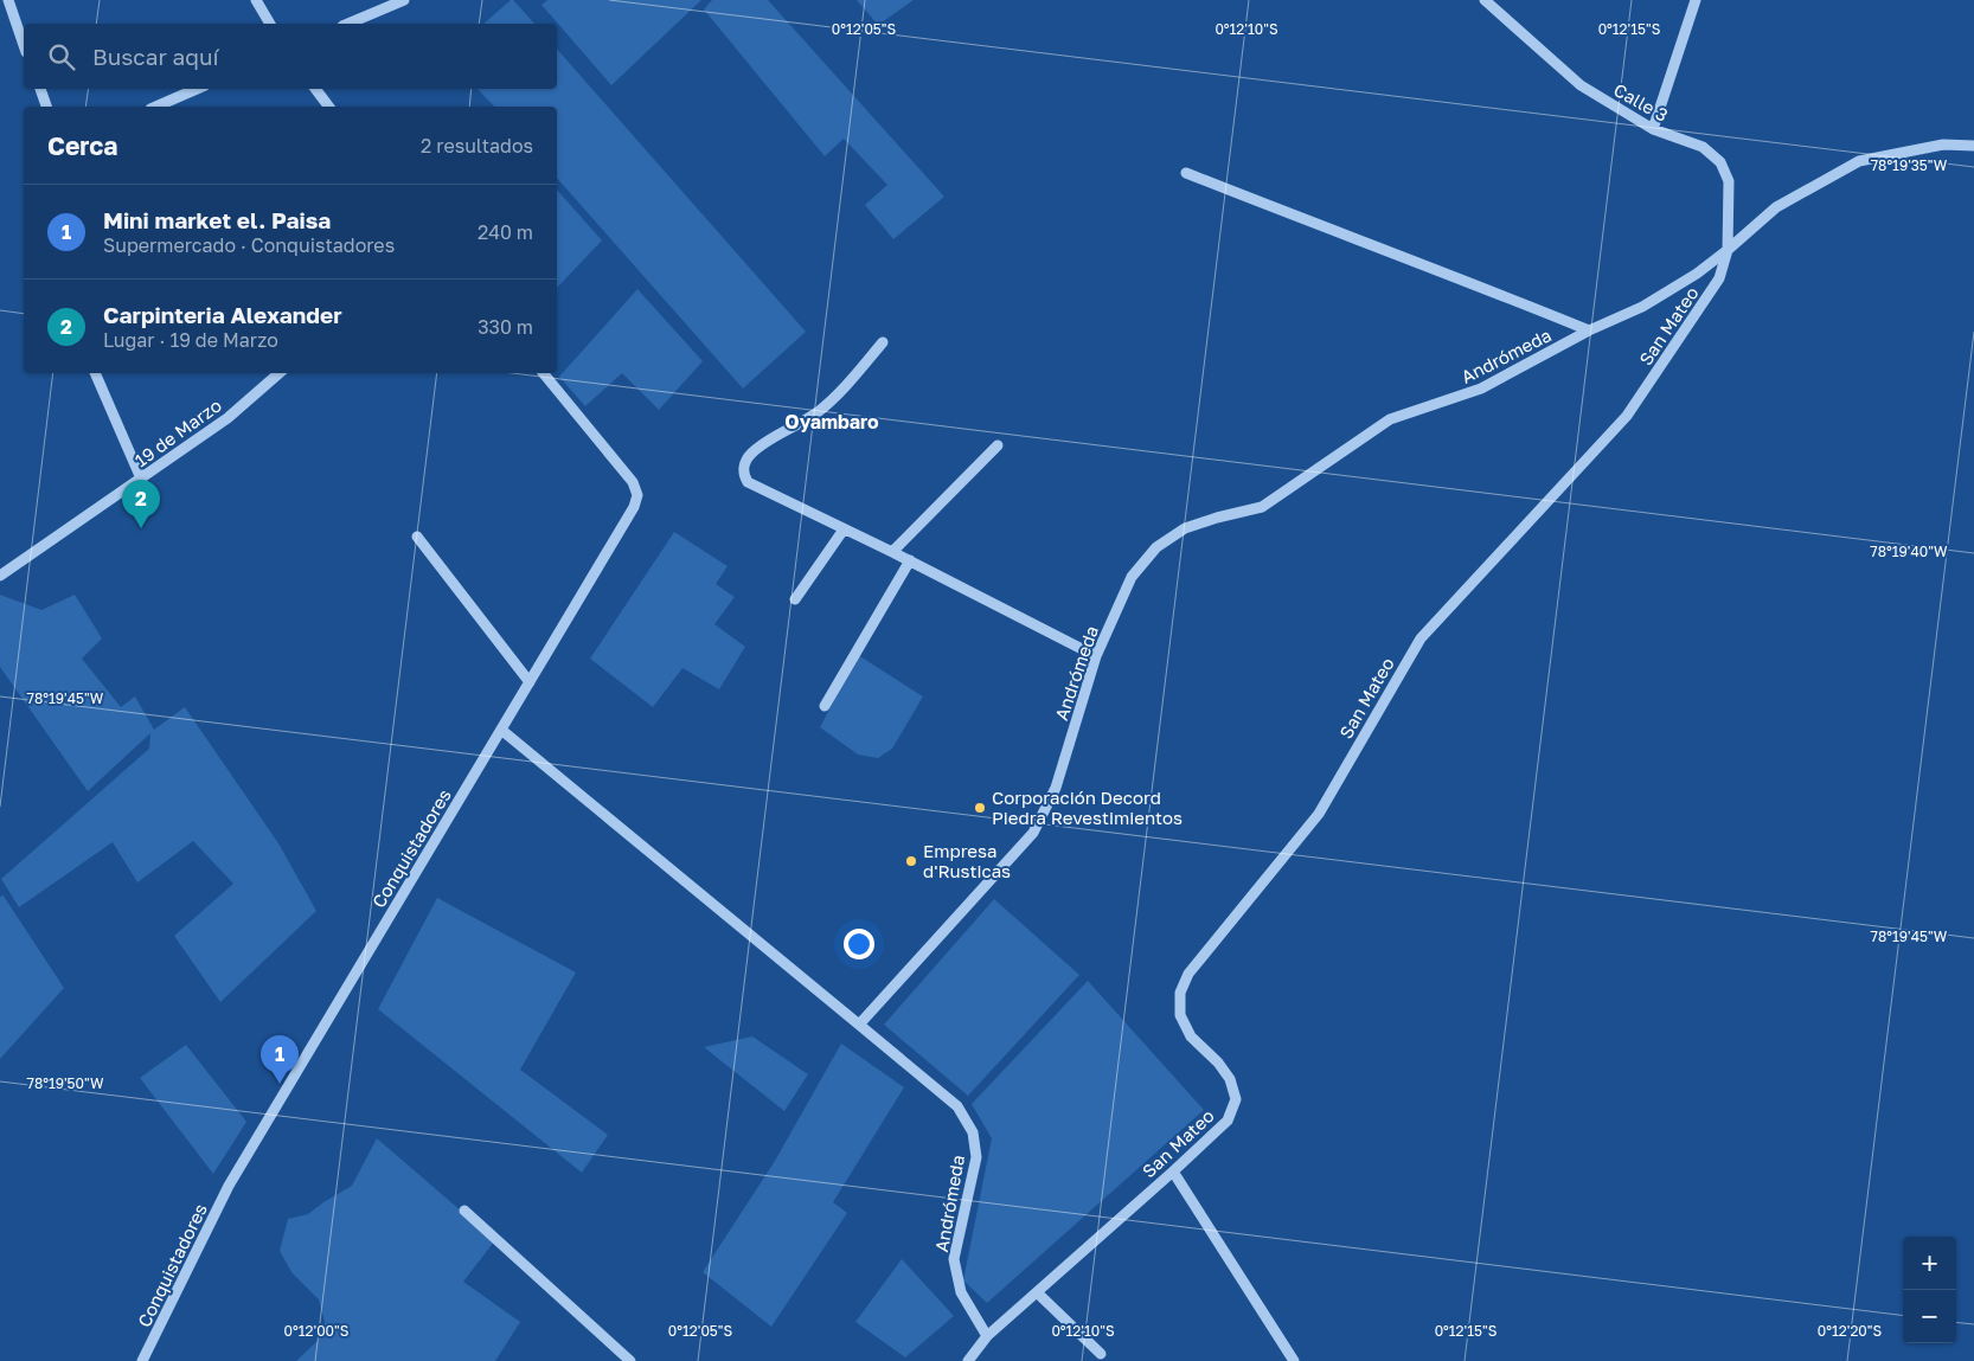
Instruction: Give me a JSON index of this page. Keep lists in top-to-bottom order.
{
  "streets": {
    "street": [
      "Calle 3",
      "San Mateo",
      "Andrómeda",
      "19 de Marzo",
      "Conquistadores"
    ]
  },
  "crossings": [
    ["Calle 3", "San Mateo"],
    ["Calle 3", "Andrómeda"],
    ["San Mateo", "Andrómeda"]
  ],
  "districts": ["Oyambaro"],
  "places": ["Corporación Decord Piedra Revestimientos", "Empresa d'Rusticas"],
  "page": {
    "search": "Buscar aquí",
    "heading": ["Cerca", "2 resultados"],
    "list": [
      {
        "mark": "1",
        "name": "Mini market el. Paisa",
        "note": "Supermercado · Conquistadores",
        "value": "240 m"
      },
      {
        "mark": "2",
        "name": "Carpinteria Alexander",
        "note": "Lugar · 19 de Marzo",
        "value": "330 m"
      }
    ],
    "pins": ["2", "1"],
    "map_buttons": ["+", "−"]
  },
  "coordinates": [
    "0°12'05\"S",
    "0°12'10\"S",
    "0°12'15\"S",
    "78°19'35\"W",
    "78°19'40\"W",
    "78°19'45\"W",
    "78°19'50\"W",
    "0°12'00\"S",
    "0°12'20\"S"
  ]
}
